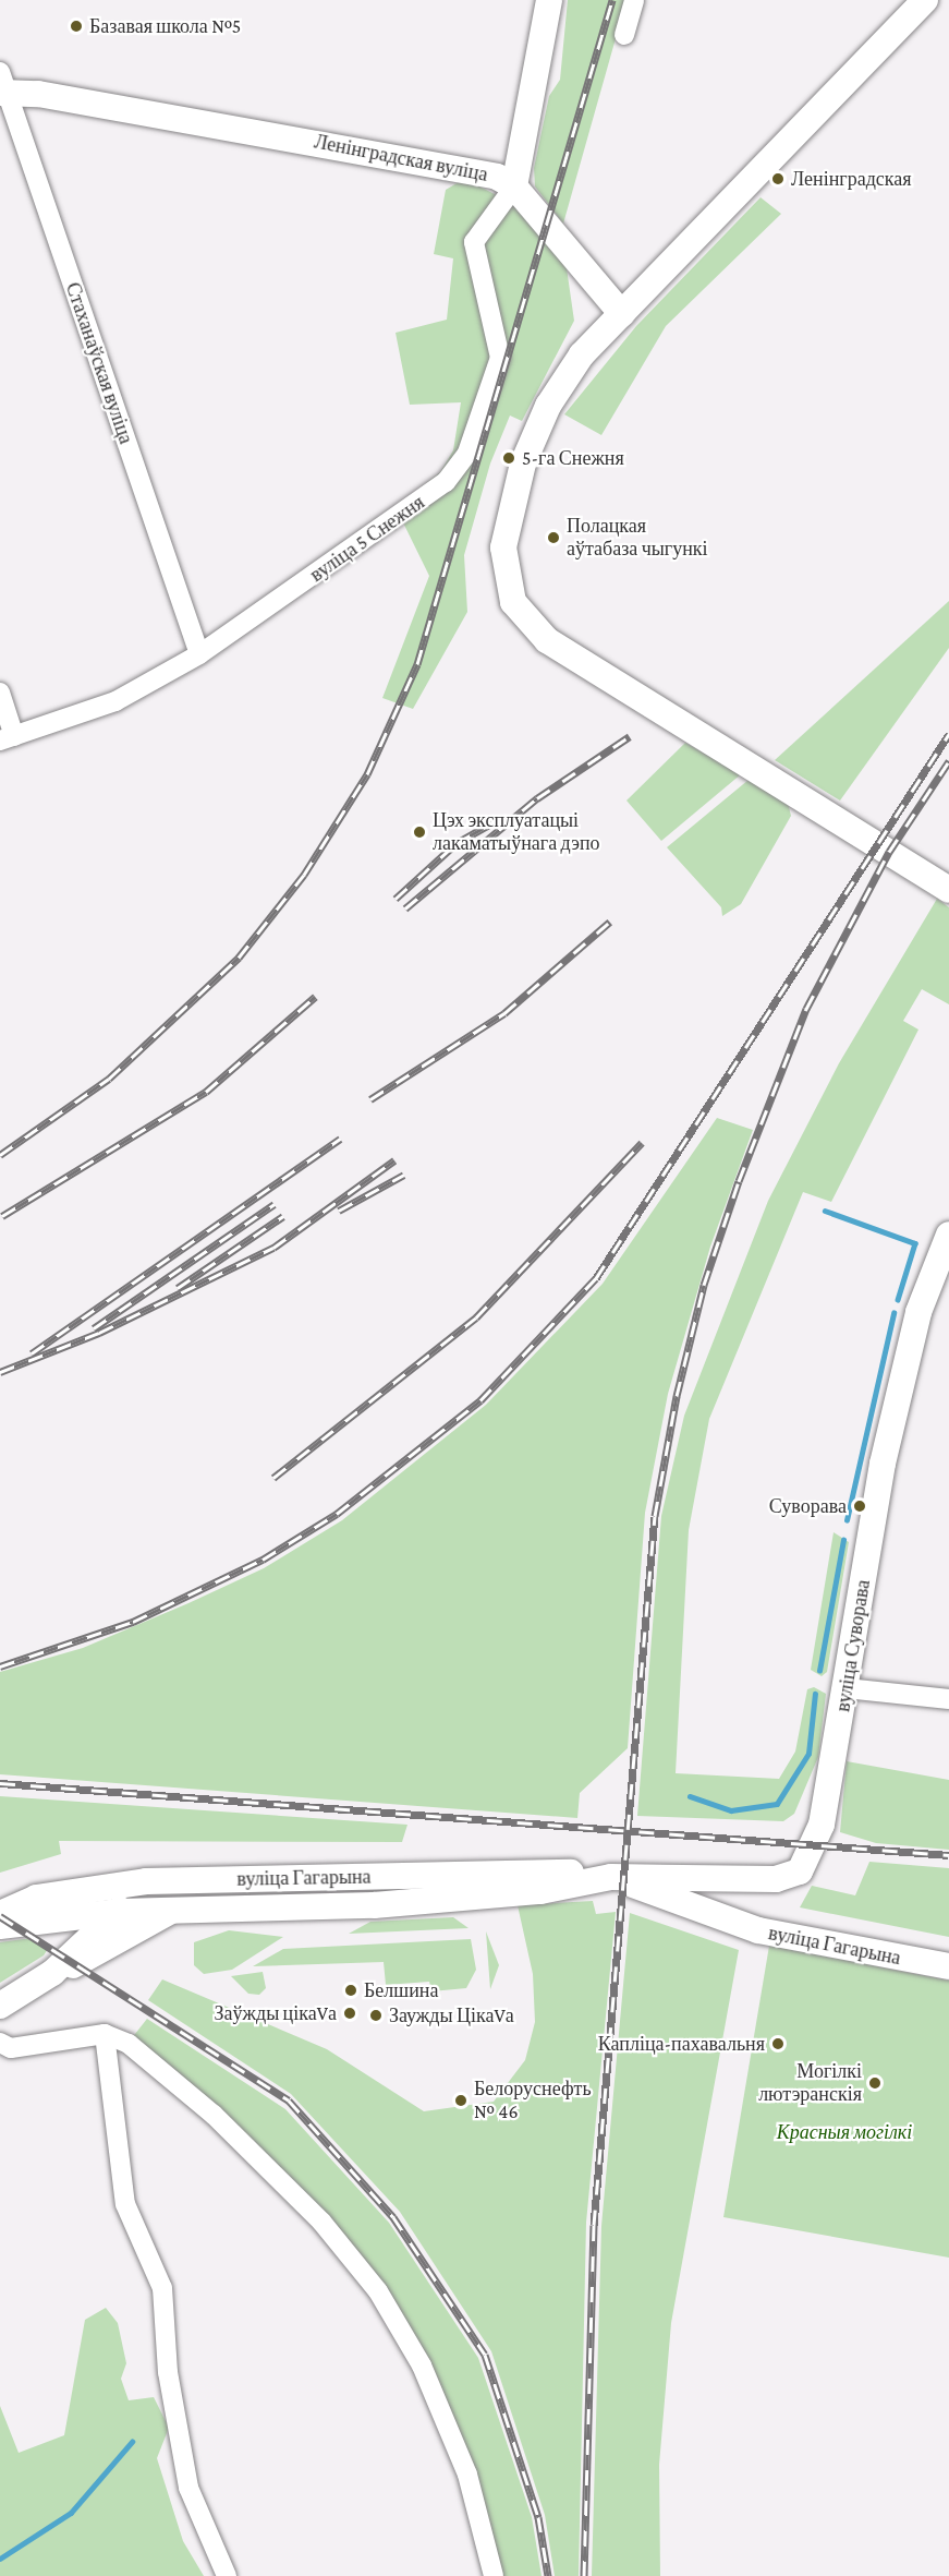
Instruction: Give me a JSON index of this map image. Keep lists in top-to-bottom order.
{
  "streets": {
    "street": [
      "Ленінградская вуліца",
      "Стаханаўская вуліца",
      "вуліца 5 Снежня",
      "вуліца Суворава",
      "вуліца Гагарына"
    ]
  },
  "crossings": [
    ["Ленінградская вуліца", "Стаханаўская вуліца"],
    ["Ленінградская вуліца", "вуліца 5 Снежня"],
    ["Стаханаўская вуліца", "вуліца 5 Снежня"],
    ["вуліца Суворава", "вуліца Гагарына"]
  ],
  "parks": ["Красныя могілкі"],
  "places": [
    "Базавая школа №5",
    "Ленінградская",
    "5-га Снежня",
    "Полацкая аўтабаза чыгункі",
    "Цэх эксплуатацыі лакаматыўнага дэпо",
    "Суворава",
    "Белшина",
    "Заўжды цікаVа",
    "Заужды ЦікаVа",
    "Капліца-пахавальня",
    "Могілкі лютэранскія",
    "Белоруснефть № 46"
  ]
}
